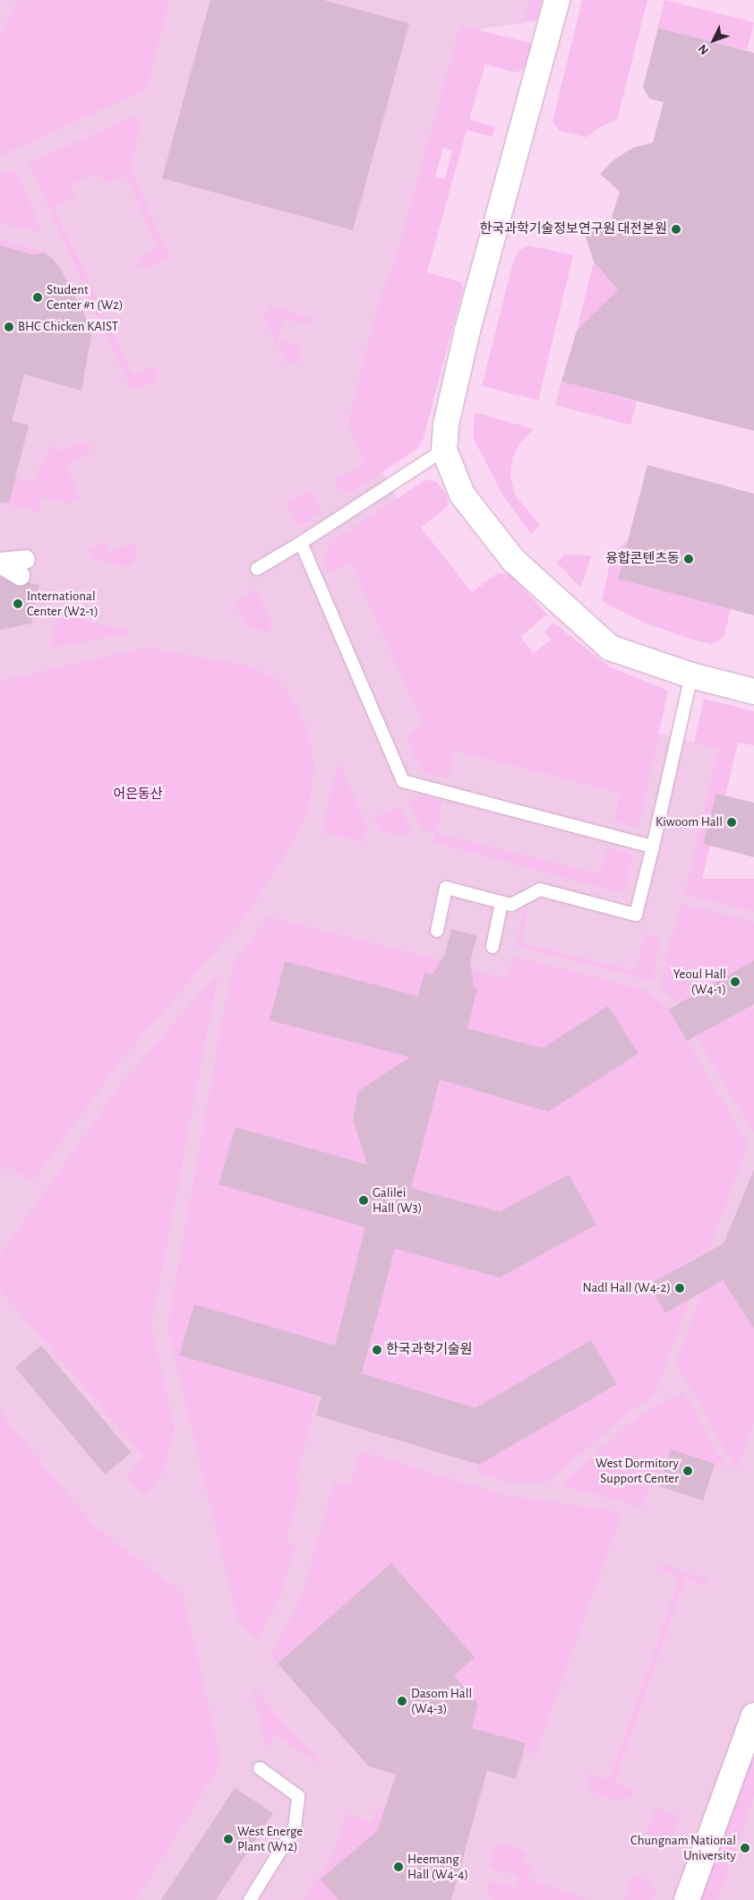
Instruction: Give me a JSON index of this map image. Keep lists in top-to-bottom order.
{
  "parks": ["어은동산"],
  "places": [
    "한국과학기술정보연구원 대전본원",
    "Student Center #1 (W2)",
    "BHC Chicken KAIST",
    "융합콘텐츠동",
    "International Center (W2-1)",
    "Kiwoom Hall",
    "Yeoul Hall (W4-1)",
    "Galilei Hall (W3)",
    "Nadl Hall (W4-2)",
    "한국과학기술원",
    "West Dormitory Support Center",
    "Dasom Hall (W4-3)",
    "West Energe Plant (W12)",
    "Chungnam National University",
    "Heemang Hall (W4-4)"
  ],
  "north": "bottom left"
}
